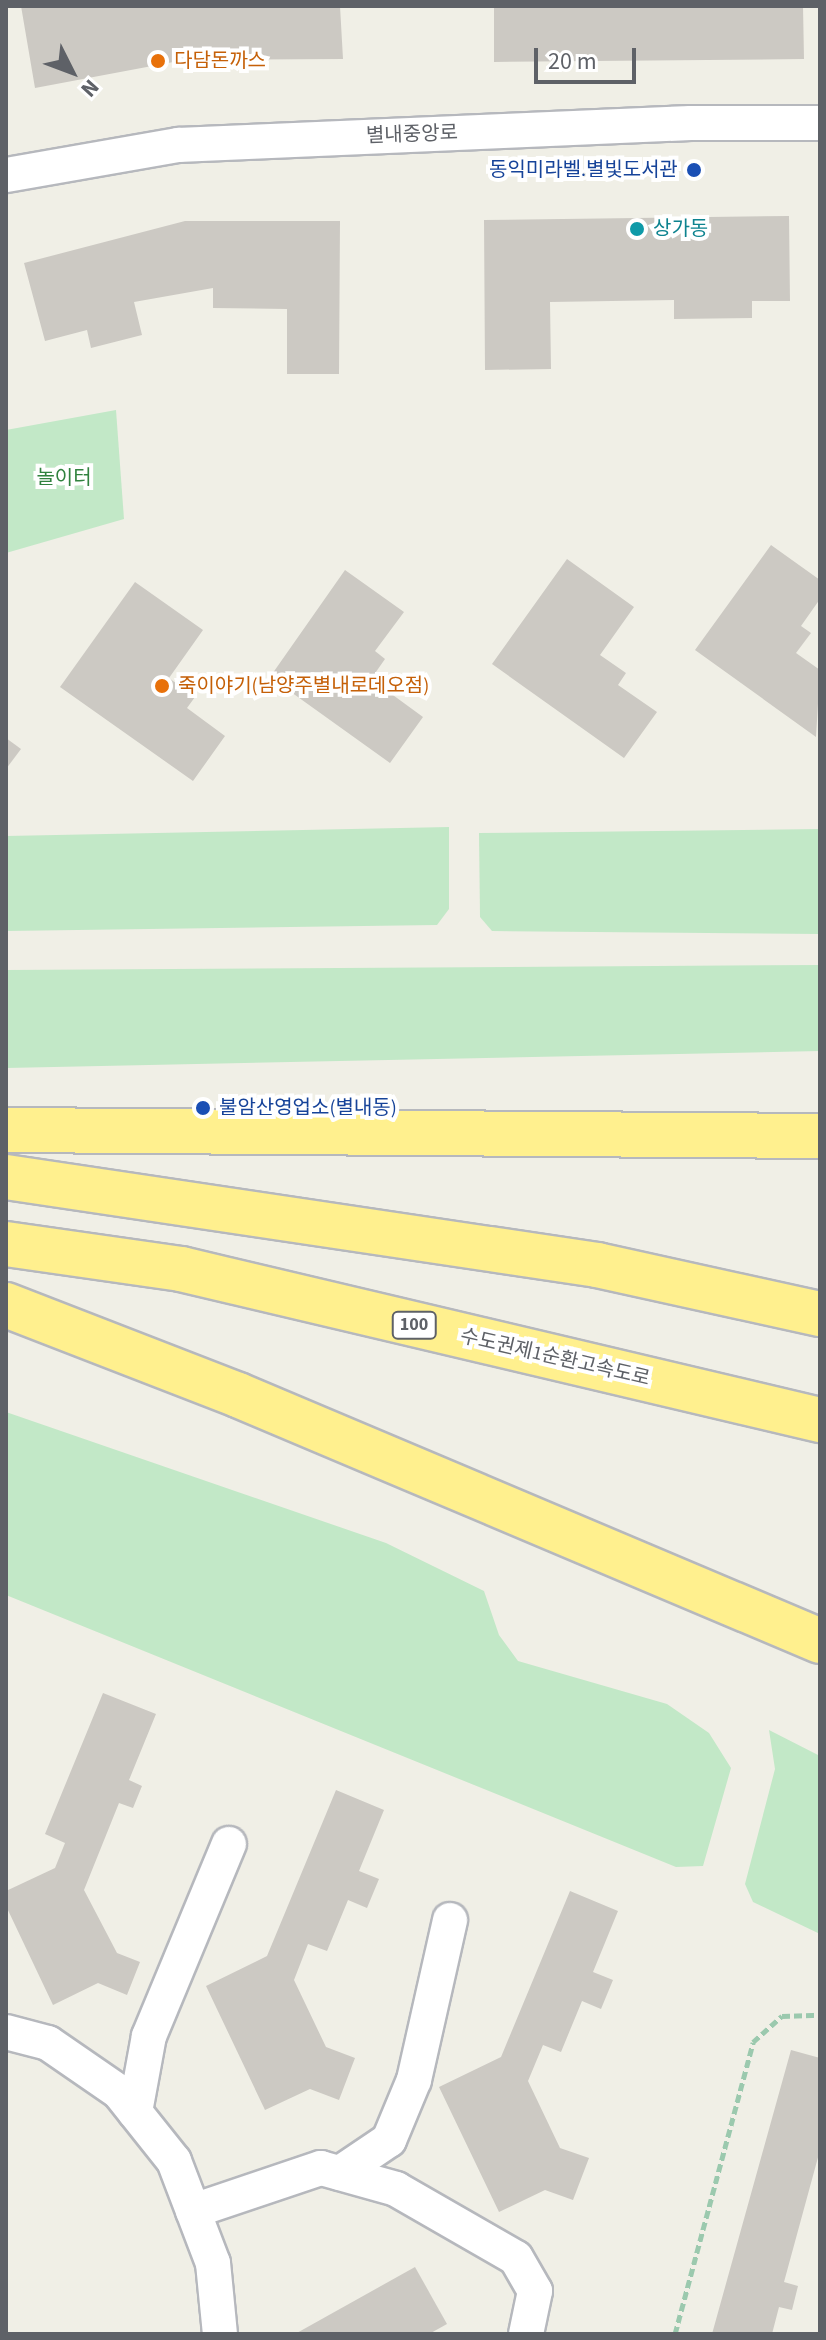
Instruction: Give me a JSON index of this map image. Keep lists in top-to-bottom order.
{
  "streets": {
    "highway": ["100", "수도권제1순환고속도로"],
    "street": ["별내중앙로"]
  },
  "parks": ["놀이터"],
  "places": [
    "다담돈까스",
    "동익미라벨.별빛도서관",
    "상가동",
    "죽이야기(남양주별내로데오점)",
    "불암산영업소(별내동)"
  ],
  "scale_bar": "20 m",
  "north": "bottom right"
}
